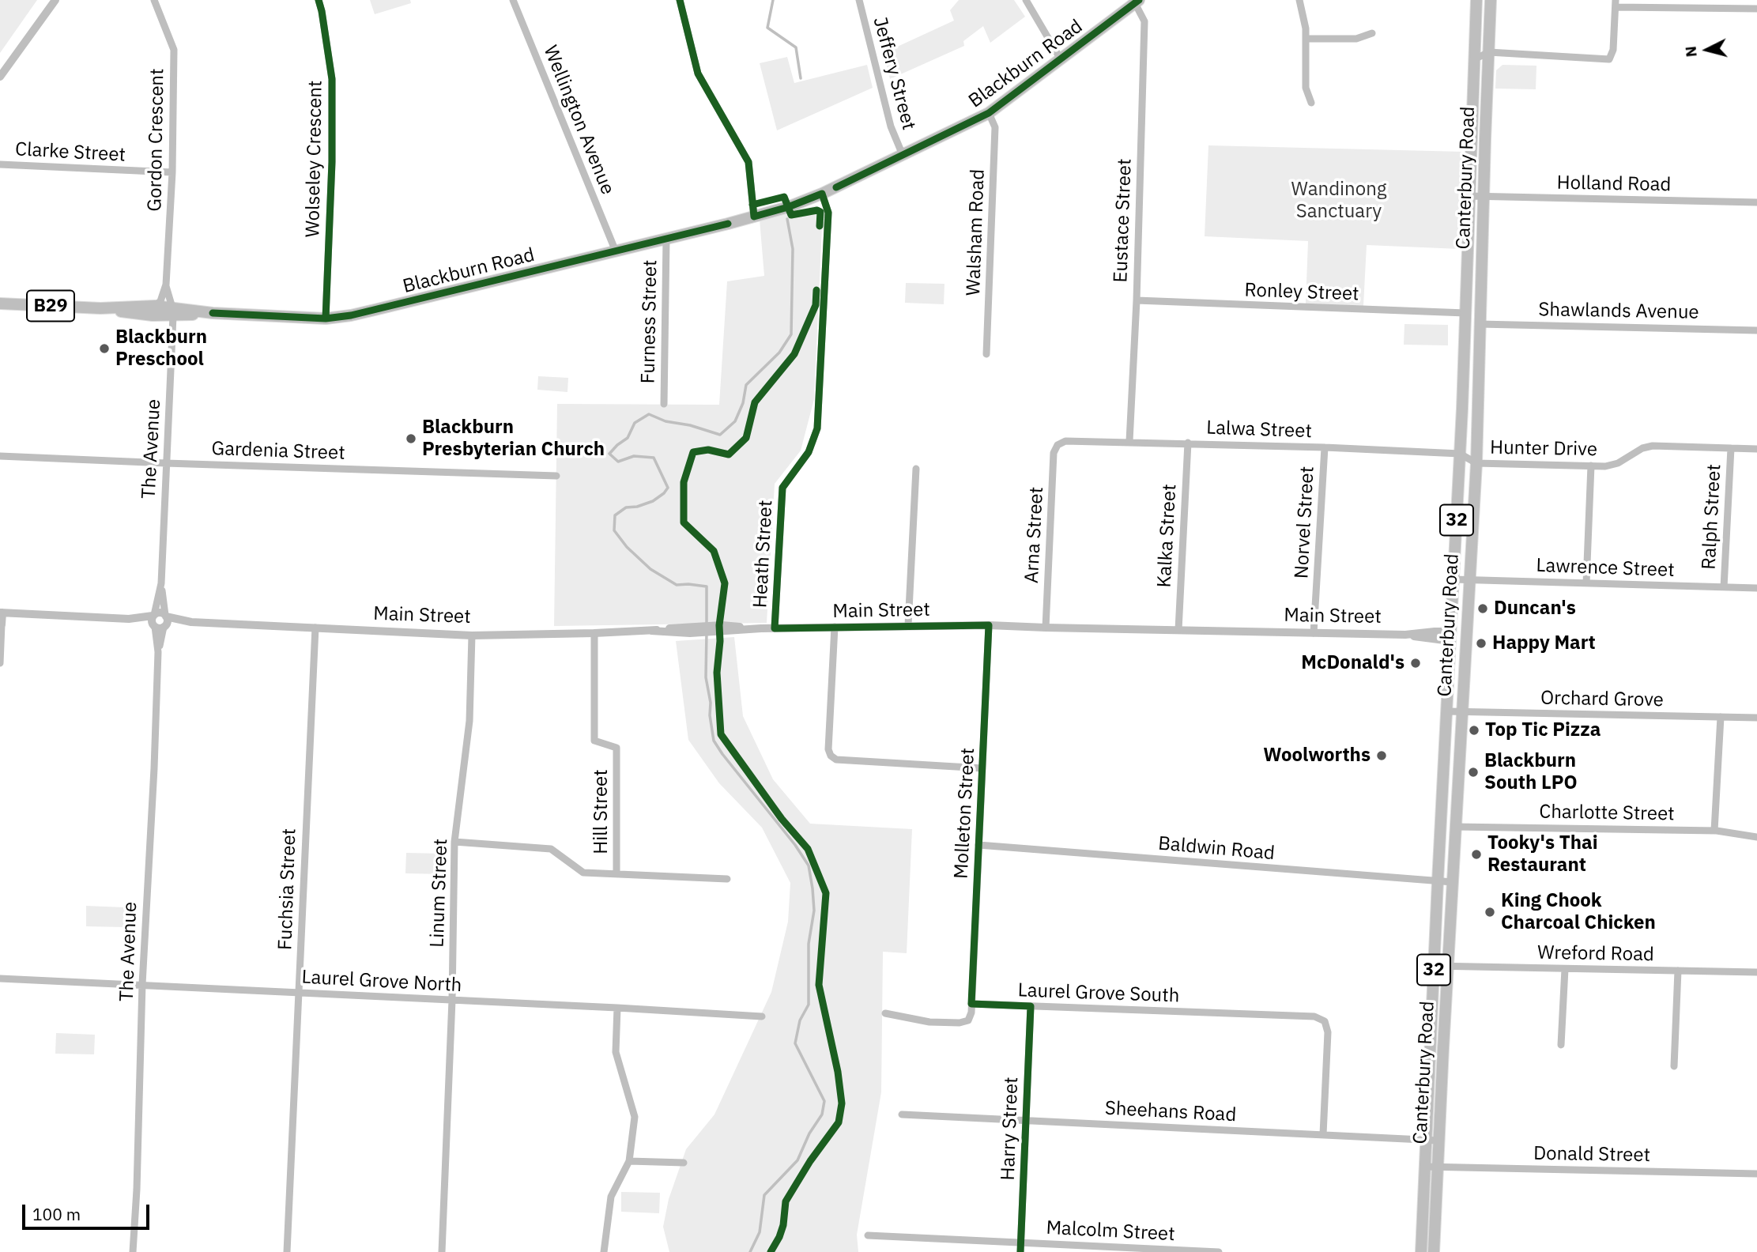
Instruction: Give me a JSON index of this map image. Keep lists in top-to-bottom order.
{
  "streets": {
    "main road": [
      "Blackburn Road",
      "Canterbury Road",
      "B29",
      "32"
    ],
    "street": [
      "Jeffery Street",
      "Wellington Avenue",
      "Gordon Crescent",
      "Clarke Street",
      "Wolseley Crescent",
      "Holland Road",
      "Eustace Street",
      "Walsham Road",
      "Ronley Street",
      "Shawlands Avenue",
      "Furness Street",
      "Lalwa Street",
      "The Avenue",
      "Hunter Drive",
      "Gardenia Street",
      "Ralph Street",
      "Norvel Street",
      "Arna Street",
      "Kalka Street",
      "Heath Street",
      "Lawrence Street",
      "Main Street",
      "Orchard Grove",
      "Hill Street",
      "Molleton Street",
      "Charlotte Street",
      "Baldwin Road",
      "Fuchsia Street",
      "Linum Street",
      "Wreford Road",
      "Laurel Grove North",
      "Laurel Grove South",
      "Sheehans Road",
      "Harry Street",
      "Donald Street",
      "Malcolm Street"
    ]
  },
  "crossings": [
    ["Blackburn Road", "Jeffery Street"],
    ["Blackburn Road", "Wellington Avenue"],
    ["Blackburn Road", "Gordon Crescent"],
    ["Blackburn Road", "Wolseley Crescent"],
    ["Blackburn Road", "Eustace Street"],
    ["Blackburn Road", "Walsham Road"],
    ["Blackburn Road", "Furness Street"],
    ["Blackburn Road", "The Avenue"],
    ["Blackburn Road", "Heath Street"],
    ["Gordon Crescent", "Clarke Street"],
    ["Gordon Crescent", "The Avenue"],
    ["Canterbury Road", "Holland Road"],
    ["Canterbury Road", "Ronley Street"],
    ["Canterbury Road", "Shawlands Avenue"],
    ["Canterbury Road", "Lalwa Street"],
    ["Canterbury Road", "Hunter Drive"],
    ["Canterbury Road", "Lawrence Street"],
    ["Canterbury Road", "Main Street"],
    ["Canterbury Road", "Orchard Grove"],
    ["Canterbury Road", "Charlotte Street"],
    ["Canterbury Road", "Baldwin Road"],
    ["Canterbury Road", "Wreford Road"],
    ["Canterbury Road", "Sheehans Road"],
    ["Canterbury Road", "Donald Street"],
    ["Eustace Street", "Ronley Street"],
    ["Eustace Street", "Lalwa Street"],
    ["Lalwa Street", "Hunter Drive"],
    ["Lalwa Street", "Norvel Street"],
    ["Lalwa Street", "Arna Street"],
    ["Lalwa Street", "Kalka Street"],
    ["The Avenue", "Gardenia Street"],
    ["The Avenue", "Main Street"],
    ["The Avenue", "Laurel Grove North"],
    ["Hunter Drive", "Ralph Street"],
    ["Ralph Street", "Lawrence Street"],
    ["Norvel Street", "Main Street"],
    ["Arna Street", "Main Street"],
    ["Kalka Street", "Main Street"],
    ["Heath Street", "Main Street"],
    ["Main Street", "Hill Street"],
    ["Main Street", "Molleton Street"],
    ["Main Street", "Fuchsia Street"],
    ["Main Street", "Linum Street"],
    ["Molleton Street", "Baldwin Road"],
    ["Molleton Street", "Laurel Grove South"],
    ["Fuchsia Street", "Laurel Grove North"],
    ["Linum Street", "Laurel Grove North"],
    ["Laurel Grove South", "Sheehans Road"],
    ["Laurel Grove South", "Harry Street"],
    ["Sheehans Road", "Harry Street"],
    ["Harry Street", "Malcolm Street"]
  ],
  "parks": ["Wandinong Sanctuary"],
  "places": [
    "Blackburn Preschool",
    "Blackburn Presbyterian Church",
    "Duncan's",
    "Happy Mart",
    "McDonald's",
    "Top Tic Pizza",
    "Woolworths",
    "Blackburn South LPO",
    "Tooky's Thai Restaurant",
    "King Chook Charcoal Chicken"
  ],
  "scale_bar": "100 m",
  "north": "left"
}
